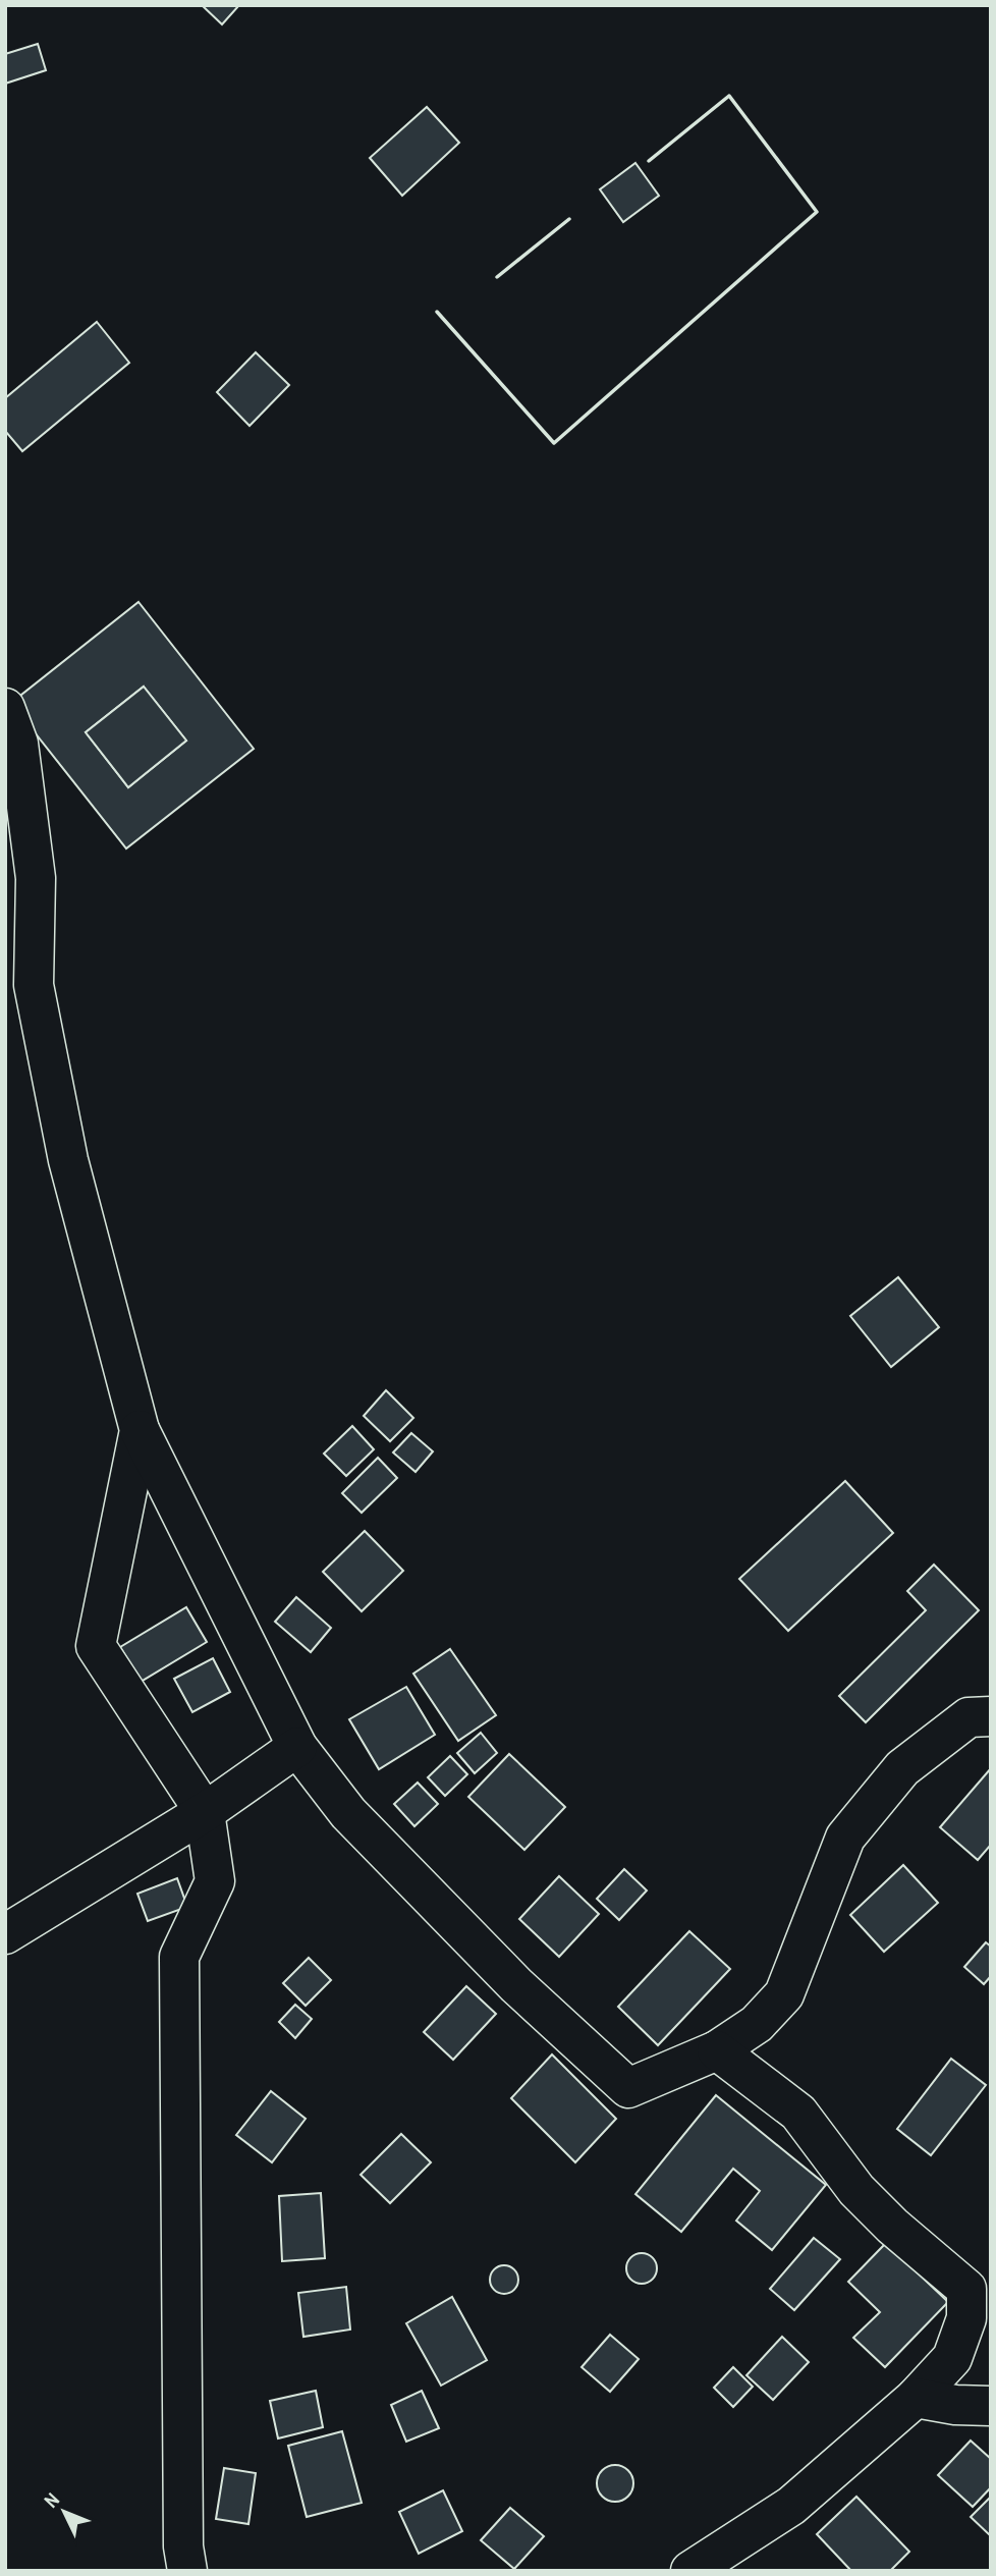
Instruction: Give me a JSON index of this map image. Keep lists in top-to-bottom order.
{
  "north": "top left"
}
